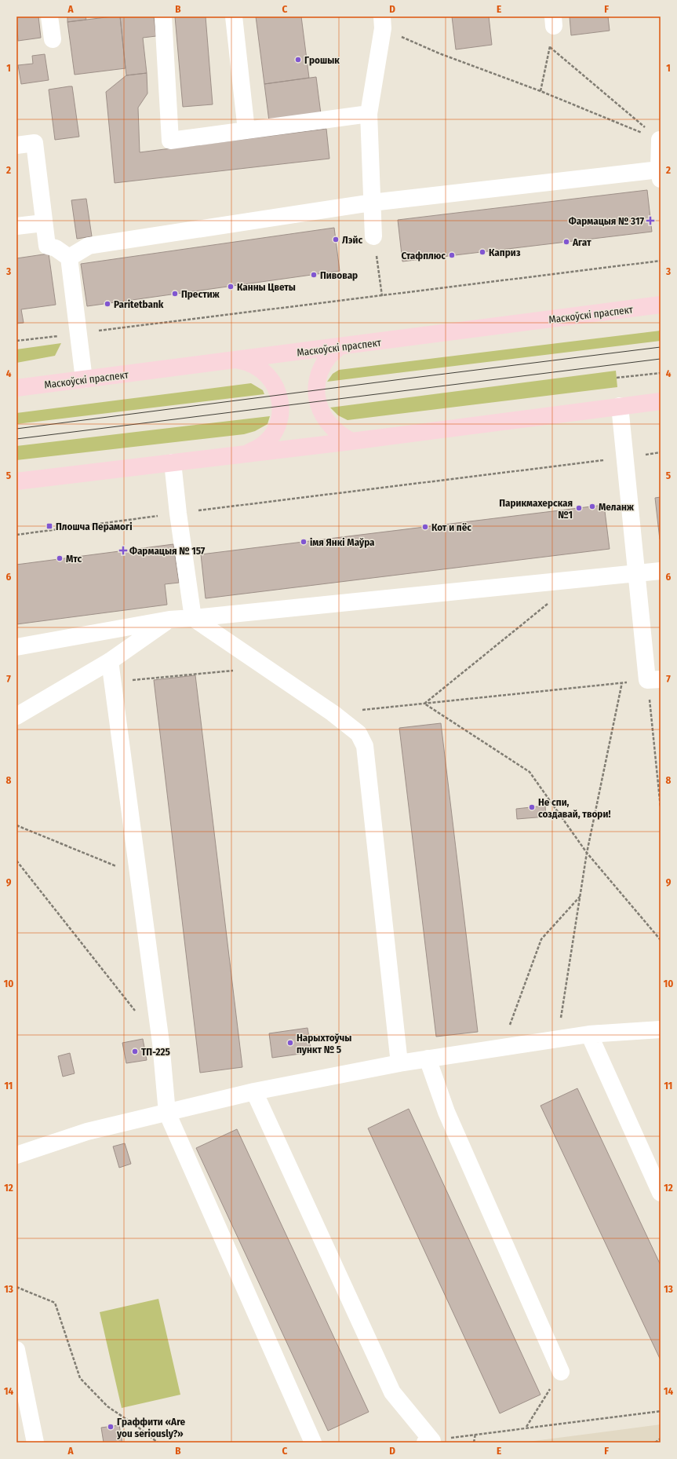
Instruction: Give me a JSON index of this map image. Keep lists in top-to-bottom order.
{
  "streets": {
    "main road": ["Маскоўскі праспект"]
  },
  "places": {
    "other": [
      "Грошык",
      "Лэйс",
      "Агат",
      "Каприз",
      "Стафплюс",
      "Пивовар",
      "Канны Цветы",
      "Престиж",
      "Paritetbank",
      "Меланж",
      "Парикмахерская №1",
      "Кот и пёс",
      "імя Янкі Маўра",
      "Мтс",
      "Не спи, создавай, твори!",
      "Нарыхтоўчы пункт № 5",
      "ТП-225",
      "Граффити «Are you seriously?»"
    ],
    "health": ["Фармацыя № 317", "Фармацыя № 157"],
    "transit": ["Плошча Перамогі"]
  },
  "grid": {
    "columns": [
      "A",
      "B",
      "C",
      "D",
      "E",
      "F"
    ],
    "rows": [
      "1",
      "2",
      "3",
      "4",
      "5",
      "6",
      "7",
      "8",
      "9",
      "10",
      "11",
      "12",
      "13",
      "14"
    ]
  }
}
